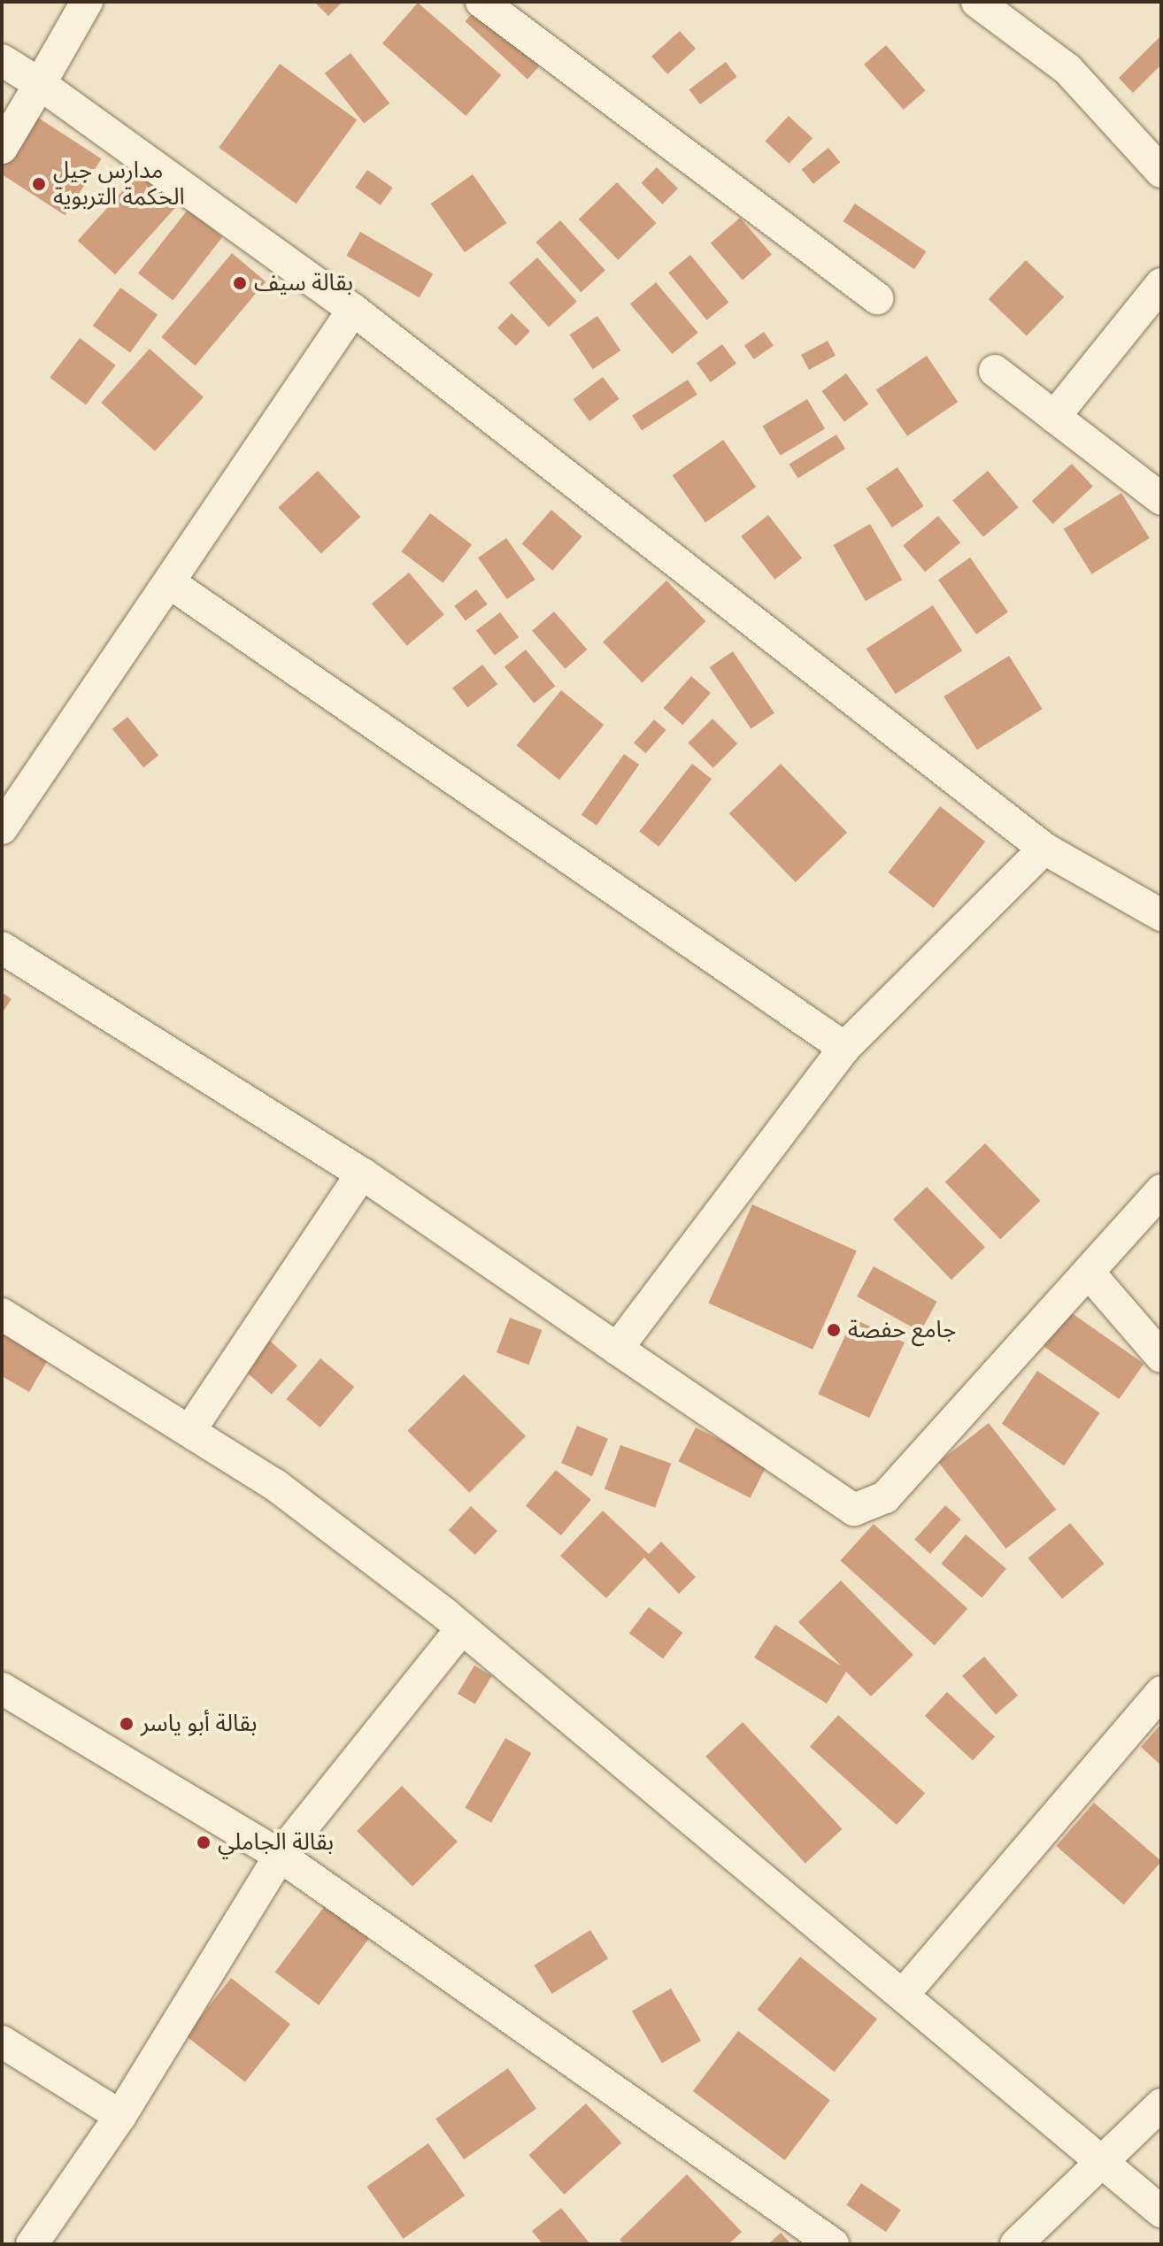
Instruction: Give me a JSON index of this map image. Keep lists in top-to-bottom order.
{
  "places": [
    "مدارس جيل الحكمة التربوية",
    "بقالة سيف",
    "جامع حفصة",
    "بقالة أبو ياسر",
    "بقالة الجاملي"
  ]
}
